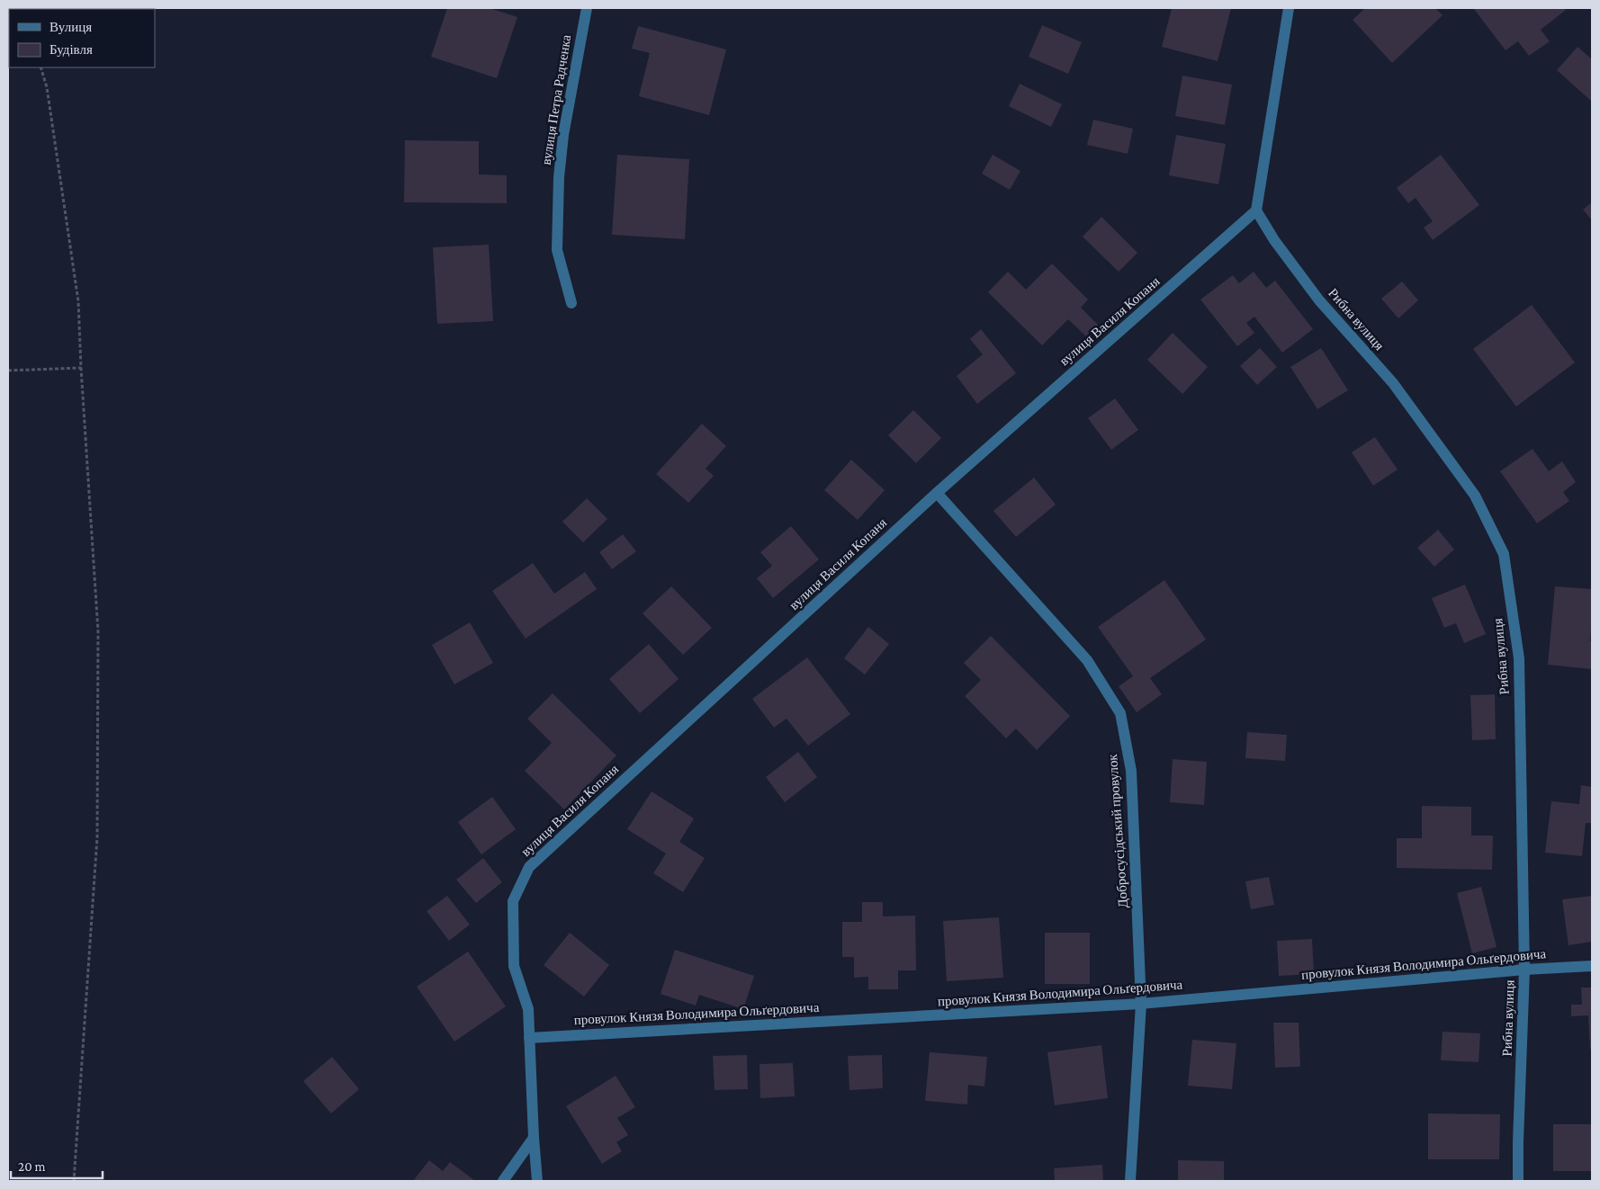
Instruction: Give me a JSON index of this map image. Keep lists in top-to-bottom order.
{
  "streets": {
    "street": [
      "вулиця Петра Радченка",
      "Рибна вулиця",
      "вулиця Василя Копаня",
      "Добросусідський провулок",
      "провулок Князя Володимира Ольґердовича"
    ]
  },
  "crossings": [
    ["Рибна вулиця", "вулиця Василя Копаня"],
    ["Рибна вулиця", "провулок Князя Володимира Ольґердовича"],
    ["вулиця Василя Копаня", "Добросусідський провулок"],
    ["вулиця Василя Копаня", "провулок Князя Володимира Ольґердовича"],
    ["Добросусідський провулок", "провулок Князя Володимира Ольґердовича"]
  ],
  "legend": ["Вулиця", "Будівля"],
  "scale_bar": "20 m"
}
